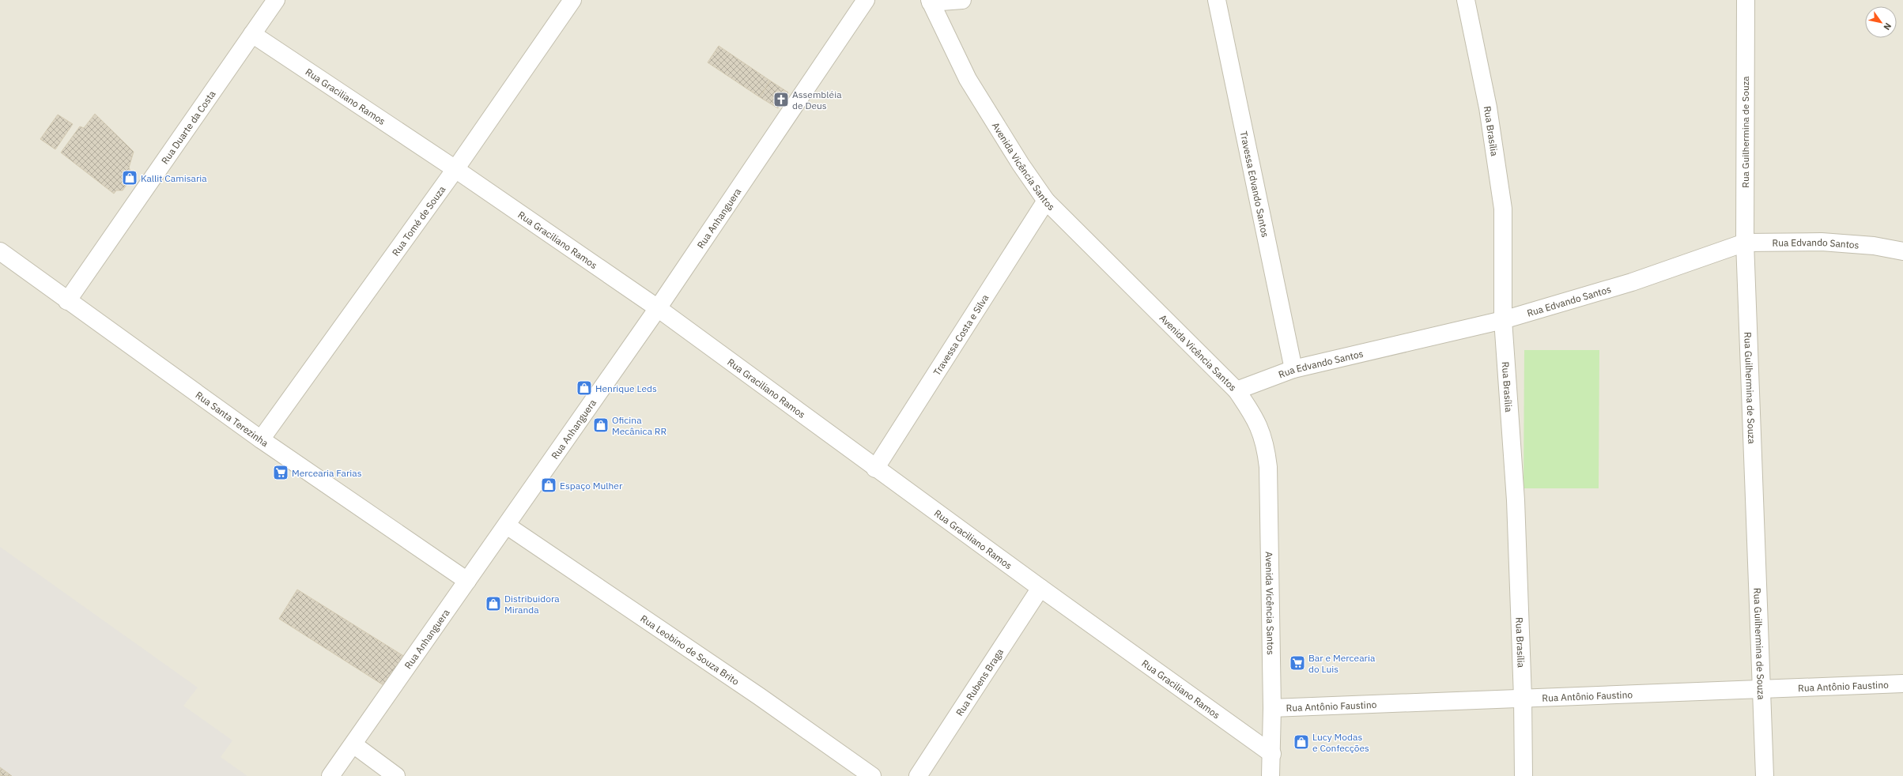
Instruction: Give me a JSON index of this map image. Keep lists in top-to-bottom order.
{
  "streets": {
    "street": [
      "Rua Graciliano Ramos",
      "Rua Duarte da Costa",
      "Rua Brasília",
      "Rua Guilhermina de Souza",
      "Avenida Vicência Santos",
      "Travessa Edvando Santos",
      "Rua Anhanguera",
      "Rua Tomé de Souza",
      "Rua Edvando Santos",
      "Travessa Costa e Silva",
      "Rua Santa Terezinha",
      "Rua Leobino de Souza Brito",
      "Rua Rubens Braga",
      "Rua Antônio Faustino"
    ]
  },
  "crossings": [
    ["Rua Graciliano Ramos", "Rua Duarte da Costa"],
    ["Rua Graciliano Ramos", "Avenida Vicência Santos"],
    ["Rua Graciliano Ramos", "Rua Anhanguera"],
    ["Rua Graciliano Ramos", "Rua Tomé de Souza"],
    ["Rua Graciliano Ramos", "Travessa Costa e Silva"],
    ["Rua Graciliano Ramos", "Rua Rubens Braga"],
    ["Rua Duarte da Costa", "Rua Santa Terezinha"],
    ["Rua Brasília", "Rua Edvando Santos"],
    ["Rua Brasília", "Rua Antônio Faustino"],
    ["Rua Guilhermina de Souza", "Rua Edvando Santos"],
    ["Rua Guilhermina de Souza", "Rua Antônio Faustino"],
    ["Avenida Vicência Santos", "Rua Edvando Santos"],
    ["Avenida Vicência Santos", "Travessa Costa e Silva"],
    ["Avenida Vicência Santos", "Rua Antônio Faustino"],
    ["Travessa Edvando Santos", "Rua Edvando Santos"],
    ["Rua Anhanguera", "Rua Santa Terezinha"],
    ["Rua Anhanguera", "Rua Leobino de Souza Brito"],
    ["Rua Tomé de Souza", "Rua Santa Terezinha"]
  ],
  "places": {
    "church": ["Assembléia de Deus"],
    "shop": [
      "Kallit Camisaria",
      "Henrique Leds",
      "Oficina Mecânica RR",
      "Espaço Mulher",
      "Distribuidora Miranda",
      "Lucy Modas e Confecções"
    ],
    "supermarket": ["Mercearia Farias", "Bar e Mercearia do Luis"]
  },
  "north": "bottom right"
}
